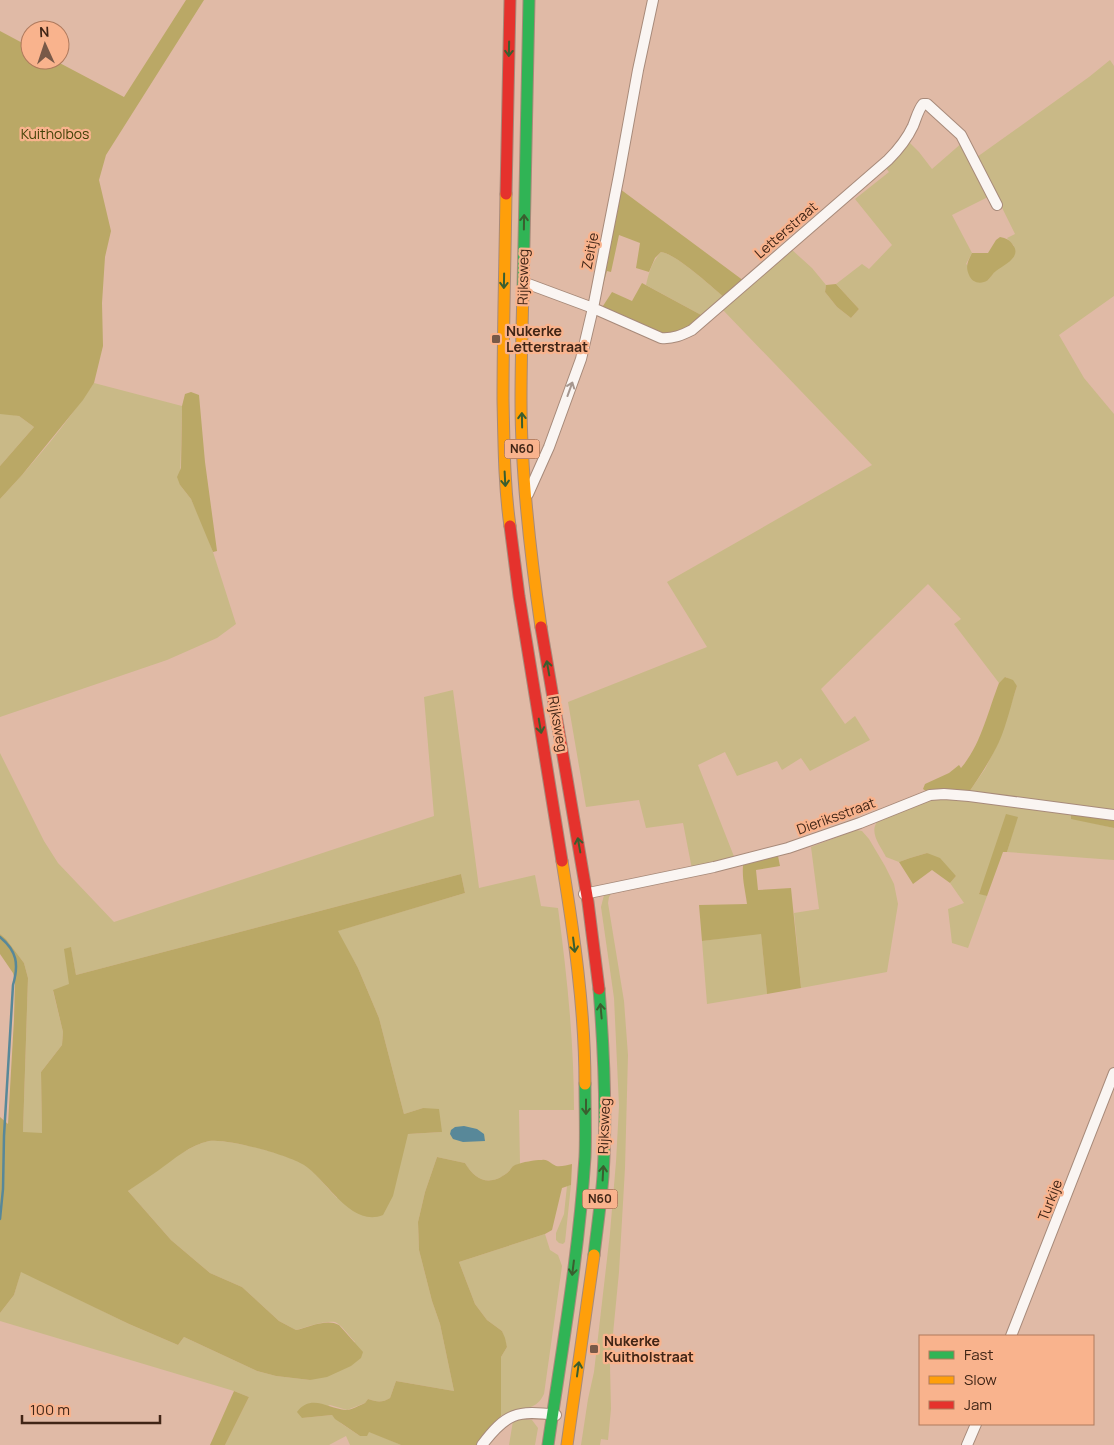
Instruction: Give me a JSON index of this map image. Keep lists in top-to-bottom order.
{
  "streets": {
    "highway": ["Rijksweg", "N60"],
    "street": [
      "Letterstraat",
      "Zeitje",
      "Dieriksstraat",
      "Turkije"
    ]
  },
  "crossings": [
    ["Letterstraat", "Zeitje"],
    ["Letterstraat", "Rijksweg"],
    ["Zeitje", "Rijksweg"],
    ["Rijksweg", "Dieriksstraat"]
  ],
  "one_way": ["Zeitje"],
  "parks": ["Kuitholbos"],
  "places": {
    "transit": ["Nukerke Letterstraat", "Nukerke Kuitholstraat"]
  },
  "legend": ["Fast", "Slow", "Jam"],
  "scale_bar": "100 m",
  "north": "top"
}
